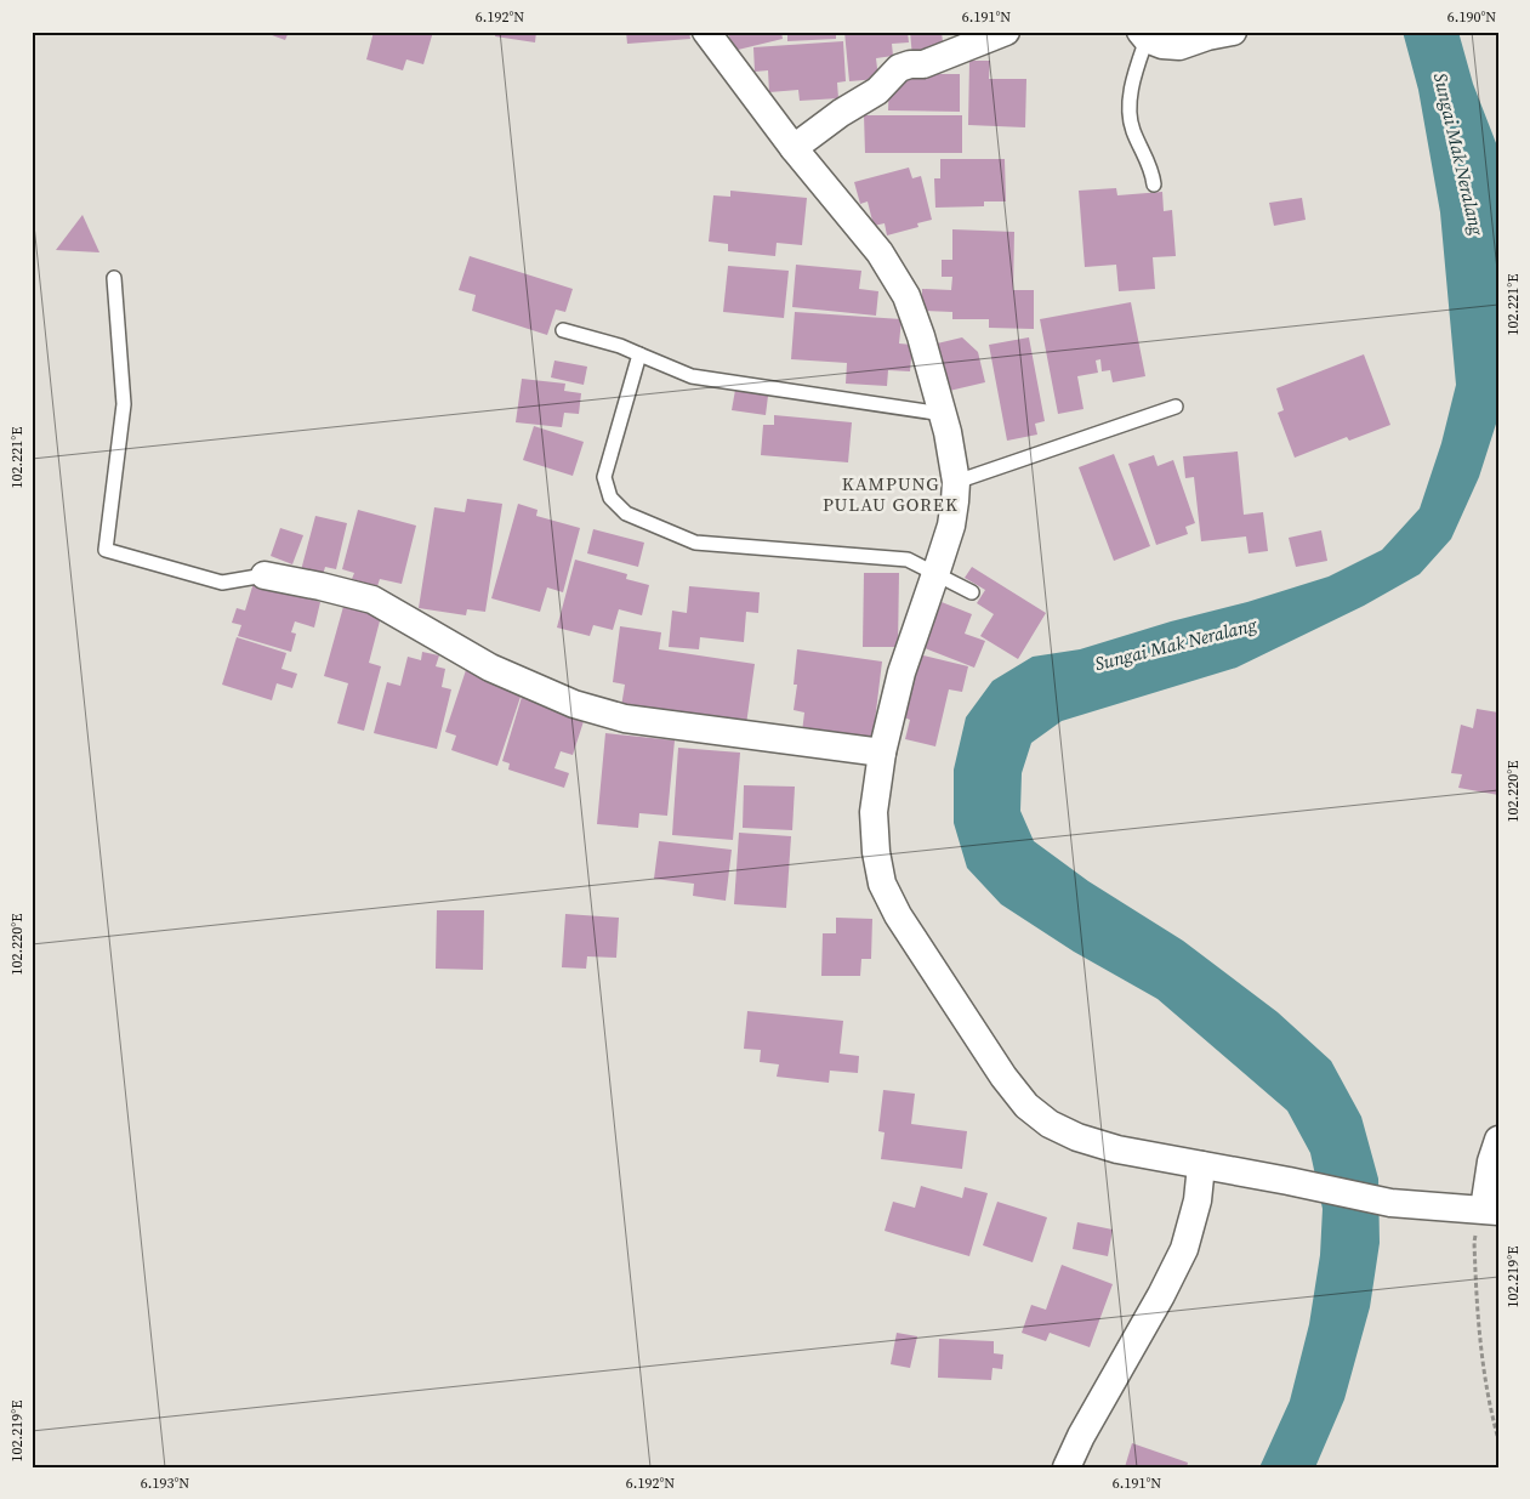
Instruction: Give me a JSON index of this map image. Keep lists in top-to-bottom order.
{
  "districts": ["KAMPUNG PULAU GOREK"],
  "water": ["Sungai Mak Neralang"],
  "coordinates": [
    "6.192°N",
    "6.191°N",
    "6.190°N",
    "102.221°E",
    "102.220°E",
    "102.219°E",
    "6.193°N"
  ]
}
